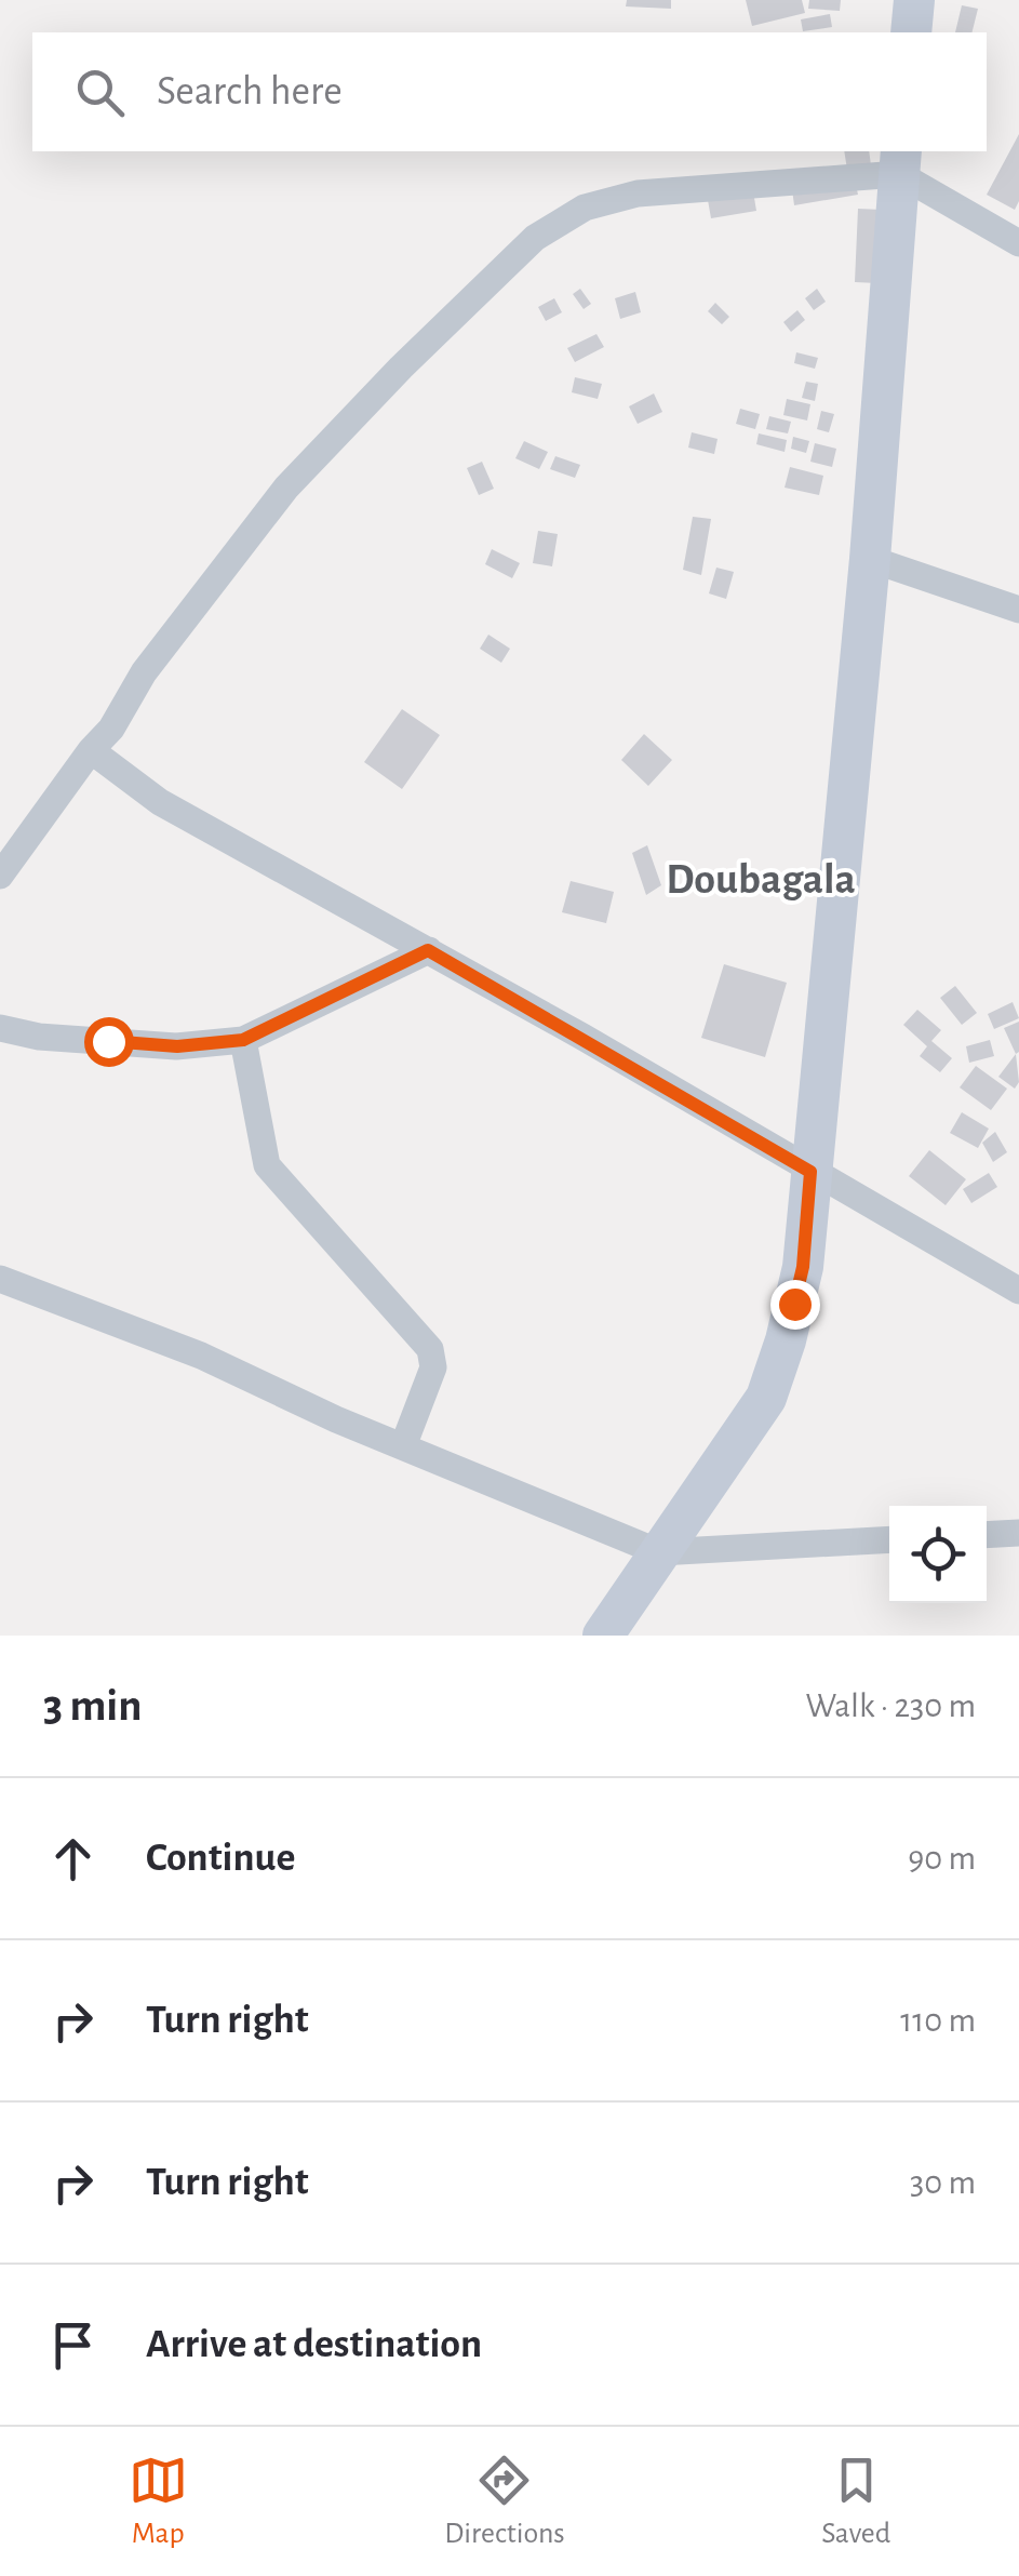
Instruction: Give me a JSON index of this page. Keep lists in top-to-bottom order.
{
  "districts": ["Doubagala"],
  "page": {
    "search": "Search here",
    "heading": ["3 min", "Walk · 230 m"],
    "list": [
      ["Continue", "90 m"],
      ["Turn right", "110 m"],
      ["Turn right", "30 m"],
      "Arrive at destination"
    ],
    "nav": ["Map", "Directions", "Saved"]
  }
}
